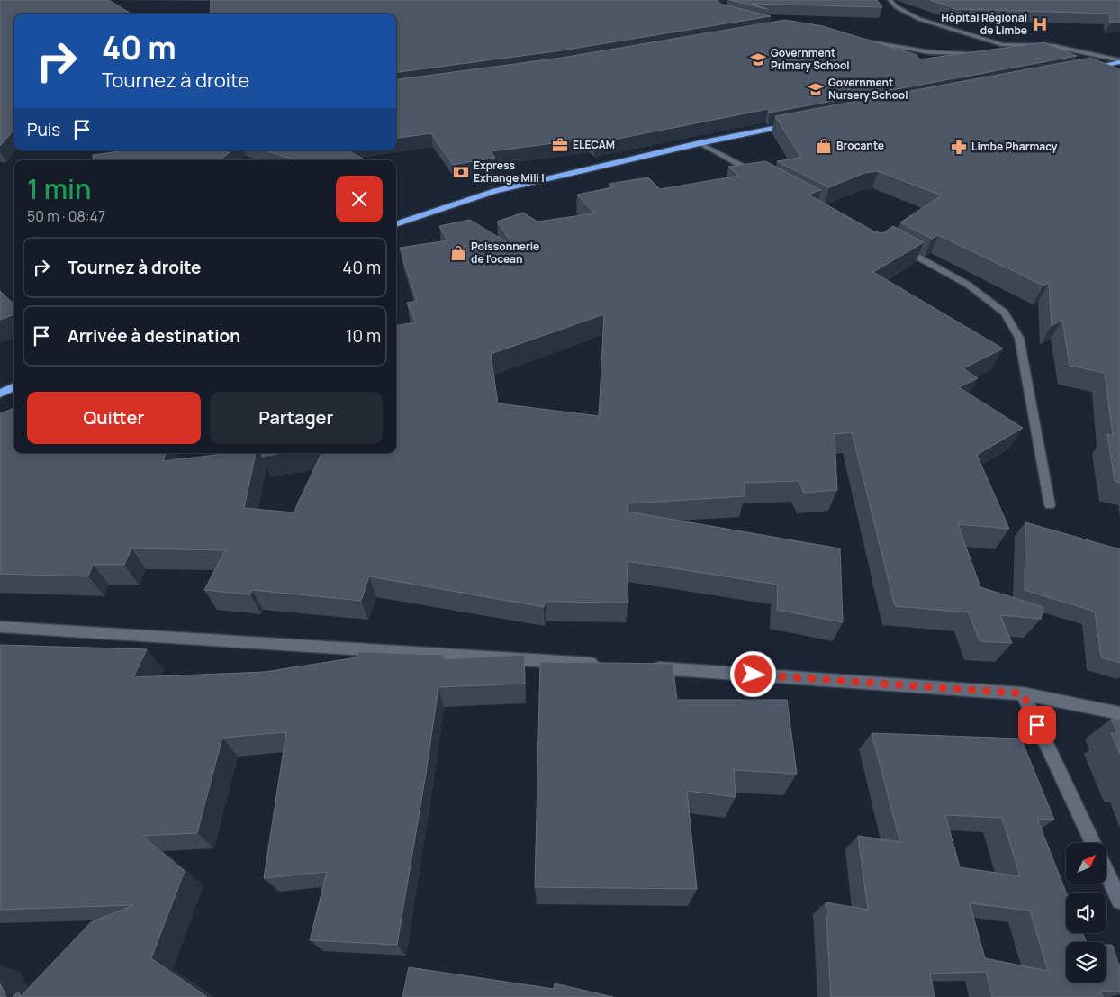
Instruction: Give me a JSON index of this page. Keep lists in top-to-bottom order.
{
  "places": {
    "hospital": ["Hôpital Régional de Limbe"],
    "school or university": ["Government Primary School", "Government Nursery School"],
    "office": ["ELECAM"],
    "shop": ["Brocante", "Poissonnerie de l'ocean"],
    "pharmacy": ["Limbe Pharmacy"],
    "bank": ["Express Exhange Mili I"]
  },
  "north": "top right",
  "page": {
    "turn": ["40 m", "Tournez à droite"],
    "then": "Puis",
    "heading": ["1 min", "50 m · 08:47"],
    "list": [
      {
        "name": "Tournez à droite",
        "value": "40 m"
      },
      {
        "name": "Arrivée à destination",
        "value": "10 m"
      }
    ],
    "buttons": ["Quitter", "Partager"]
  }
}
